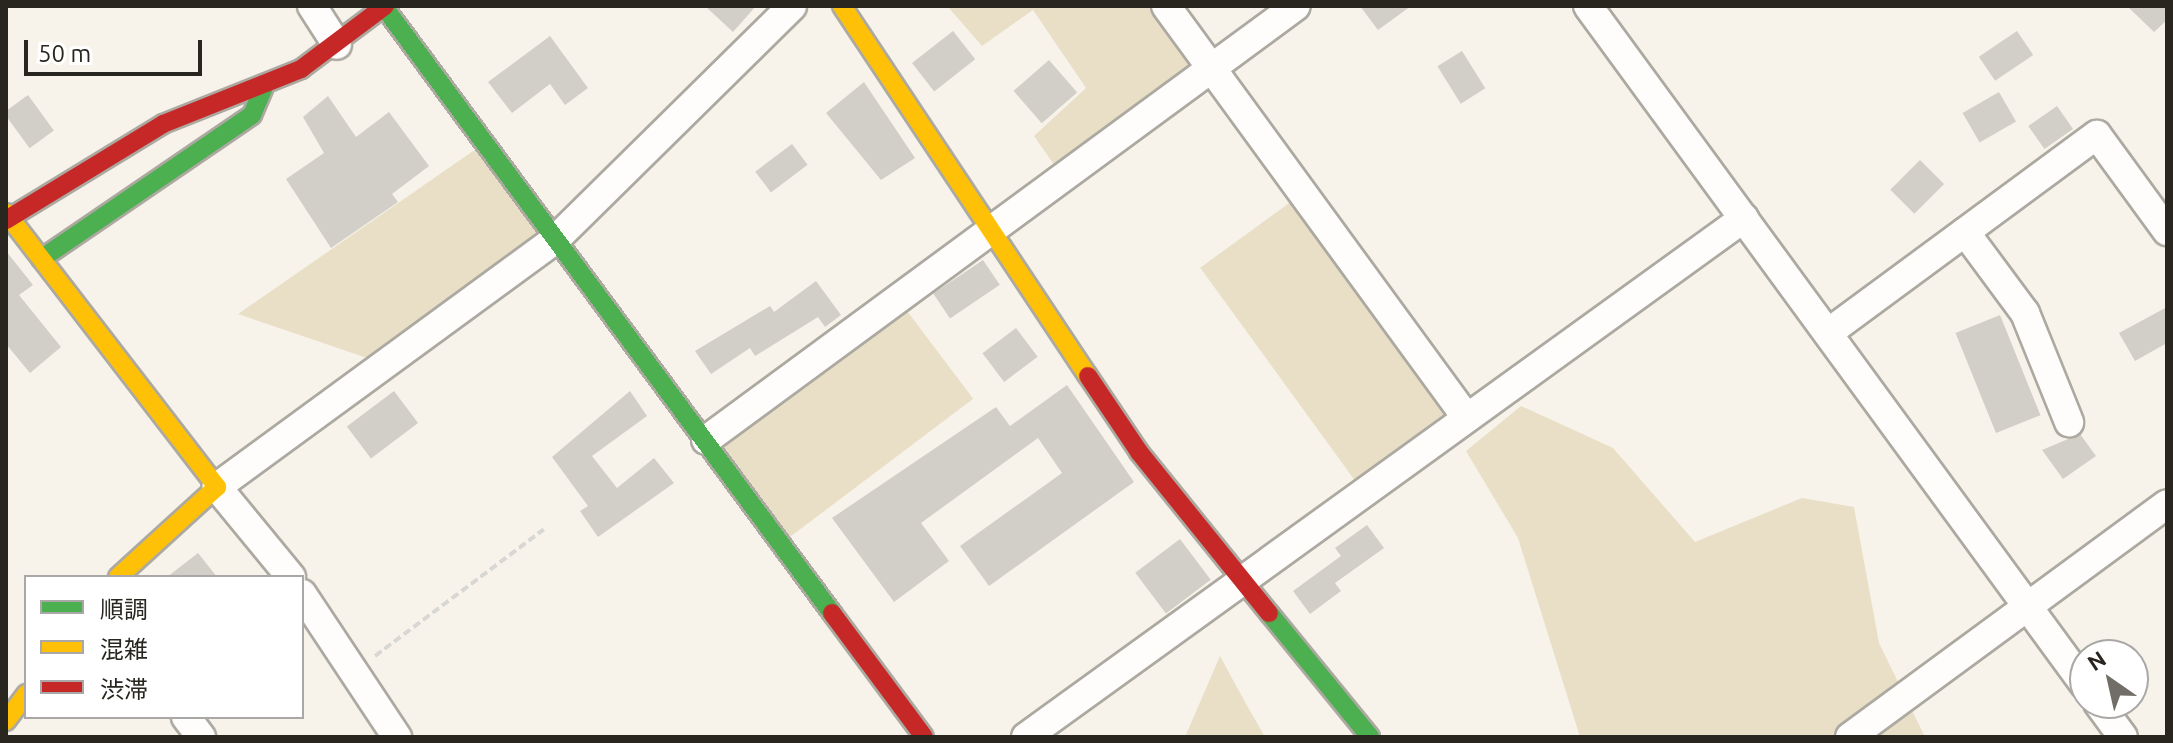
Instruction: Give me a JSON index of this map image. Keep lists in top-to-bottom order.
{
  "legend": ["順調", "混雑", "渋滞"],
  "scale_bar": "50 m",
  "north": "top left"
}
